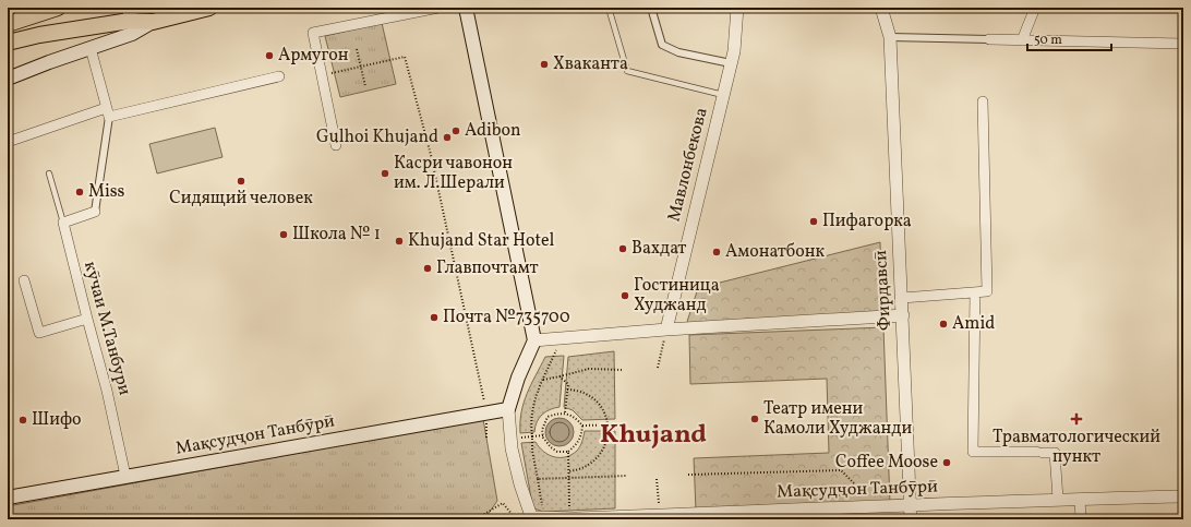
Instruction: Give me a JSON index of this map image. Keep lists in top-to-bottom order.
{
  "streets": {
    "main road": ["Мақсудҷон Танбӯрӣ"],
    "street": ["Мавлонбекова", "Фирдавсӣ", "кӯчаи М.Танбури"]
  },
  "crossings": [
    ["Фирдавсӣ", "Мақсудҷон Танбӯрӣ"],
    ["кӯчаи М.Танбури", "Мақсудҷон Танбӯрӣ"]
  ],
  "districts": ["Khujand"],
  "places": {
    "other": [
      "Армугон",
      "Хваканта",
      "Adibon",
      "Gulhoi Khujand",
      "Касри чавонон им. Л.Шерали",
      "Сидящий человек",
      "Miss",
      "Пифагорка",
      "Школа № 1",
      "Khujand Star Hotel",
      "Вахдат",
      "Амонатбонк",
      "Главпочтамт",
      "Гостиница Худжанд",
      "Почта №735700",
      "Amid",
      "Театр имени Камоли Худжанди",
      "Шифо",
      "Coffee Moose"
    ],
    "health": ["Травматологический пункт"]
  },
  "scale_bar": "50 m"
}
